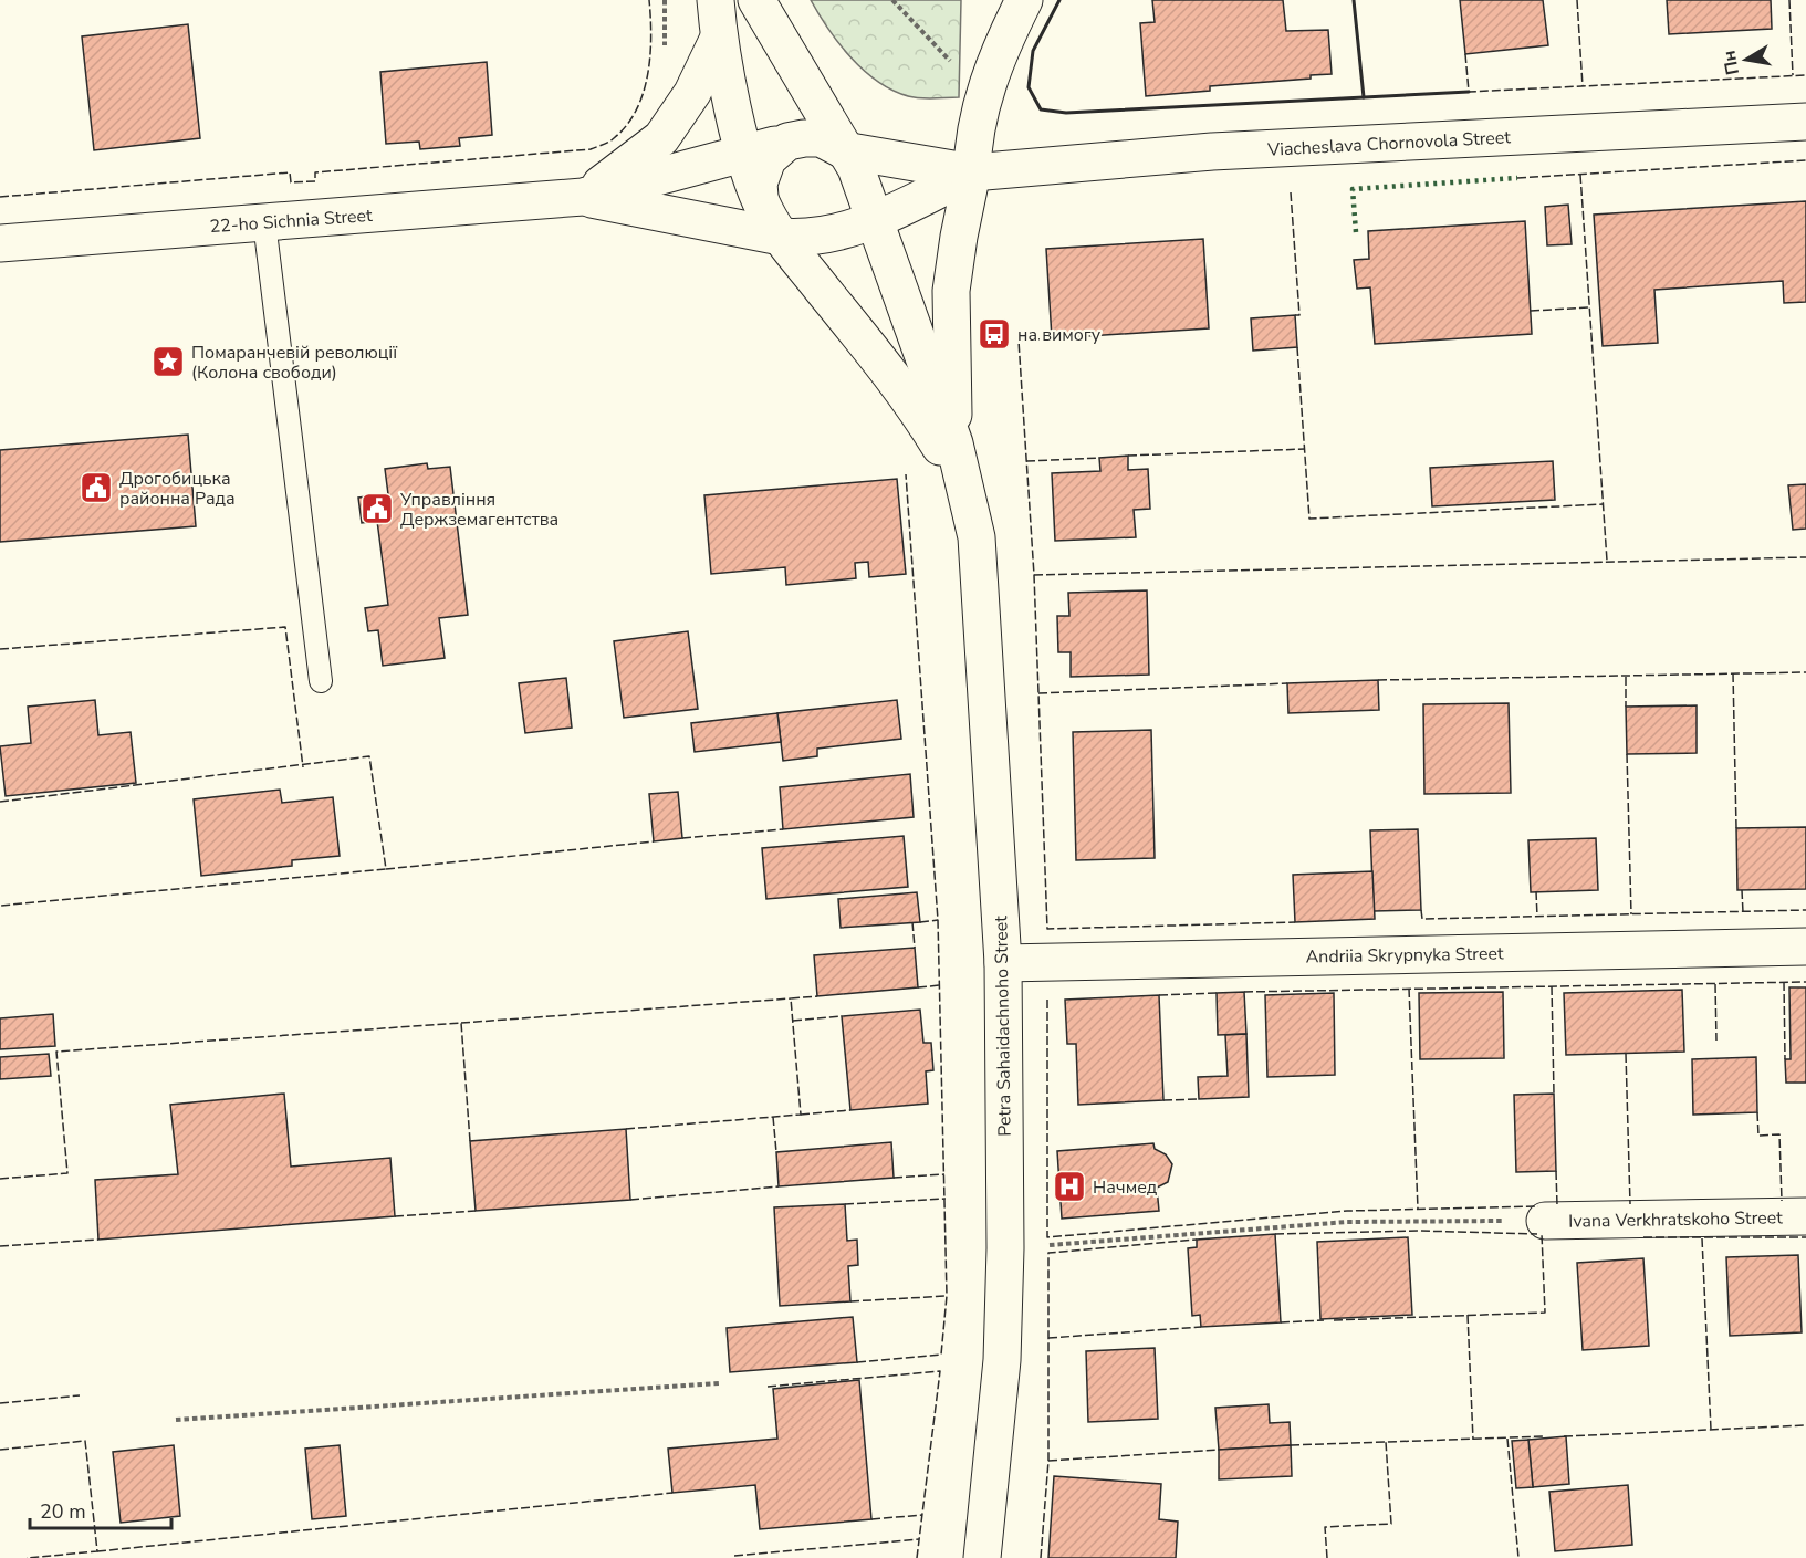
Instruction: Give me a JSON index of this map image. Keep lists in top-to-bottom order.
{
  "streets": {
    "street": [
      "Viacheslava Chornovola Street",
      "22-ho Sichnia Street",
      "Andriia Skrypnyka Street",
      "Petra Sahaidachnoho Street",
      "Ivana Verkhratskoho Street"
    ]
  },
  "crossings": [
    ["Andriia Skrypnyka Street", "Petra Sahaidachnoho Street"]
  ],
  "places": {
    "bus stop": ["на вимогу"],
    "place": ["Помаранчевій революції (Колона свободи)"],
    "public building": ["Дрогобицька районна Рада", "Управління Держземагентства"],
    "hospital": ["Начмед"]
  },
  "scale_bar": "20 m",
  "north": "left"
}
